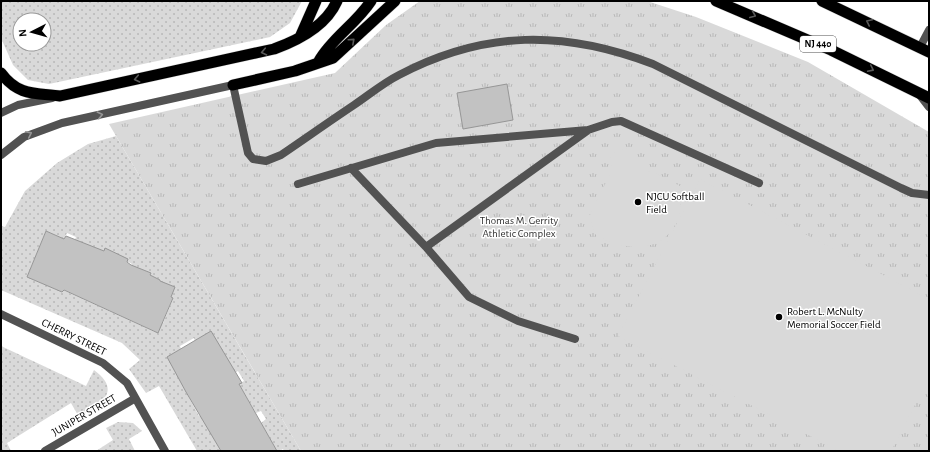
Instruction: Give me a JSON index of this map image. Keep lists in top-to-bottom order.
{
  "streets": {
    "highway": ["NJ 440"],
    "street": ["CHERRY STREET", "JUNIPER STREET"]
  },
  "crossings": [
    ["CHERRY STREET", "JUNIPER STREET"]
  ],
  "parks": ["Thomas M. Gerrity Athletic Complex"],
  "places": ["NJCU Softball Field", "Robert L. McNulty Memorial Soccer Field"],
  "north": "left"
}
